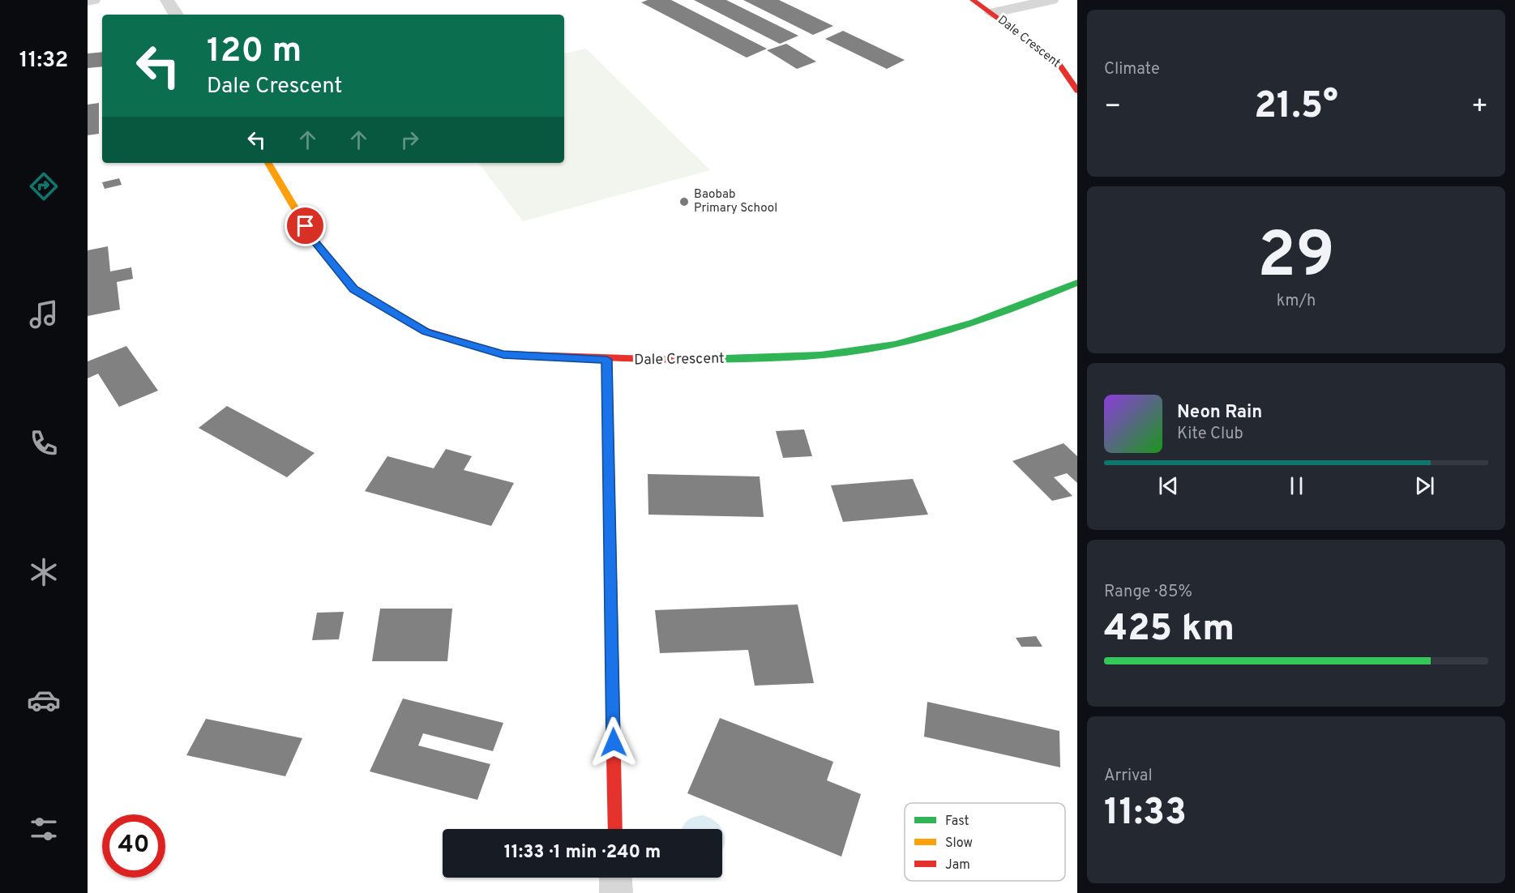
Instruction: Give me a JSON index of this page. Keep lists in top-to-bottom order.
{
  "streets": {
    "street": ["Dale Crescent"]
  },
  "places": ["Baobab Primary School"],
  "legend": ["Fast", "Slow", "Jam"],
  "page": {
    "tabs": "11:32",
    "tile": [
      "Climate",
      ["29", "km/h"],
      ["Range · 85%", "425 km"],
      ["Arrival", "11:33"]
    ],
    "turn": ["120 m", "Dale Crescent"],
    "heat": ["−", "21.5°", "+"],
    "song": ["Neon Rain", "Kite Club"],
    "limit": "40",
    "trip": "11:33 · 1 min · 240 m"
  }
}
